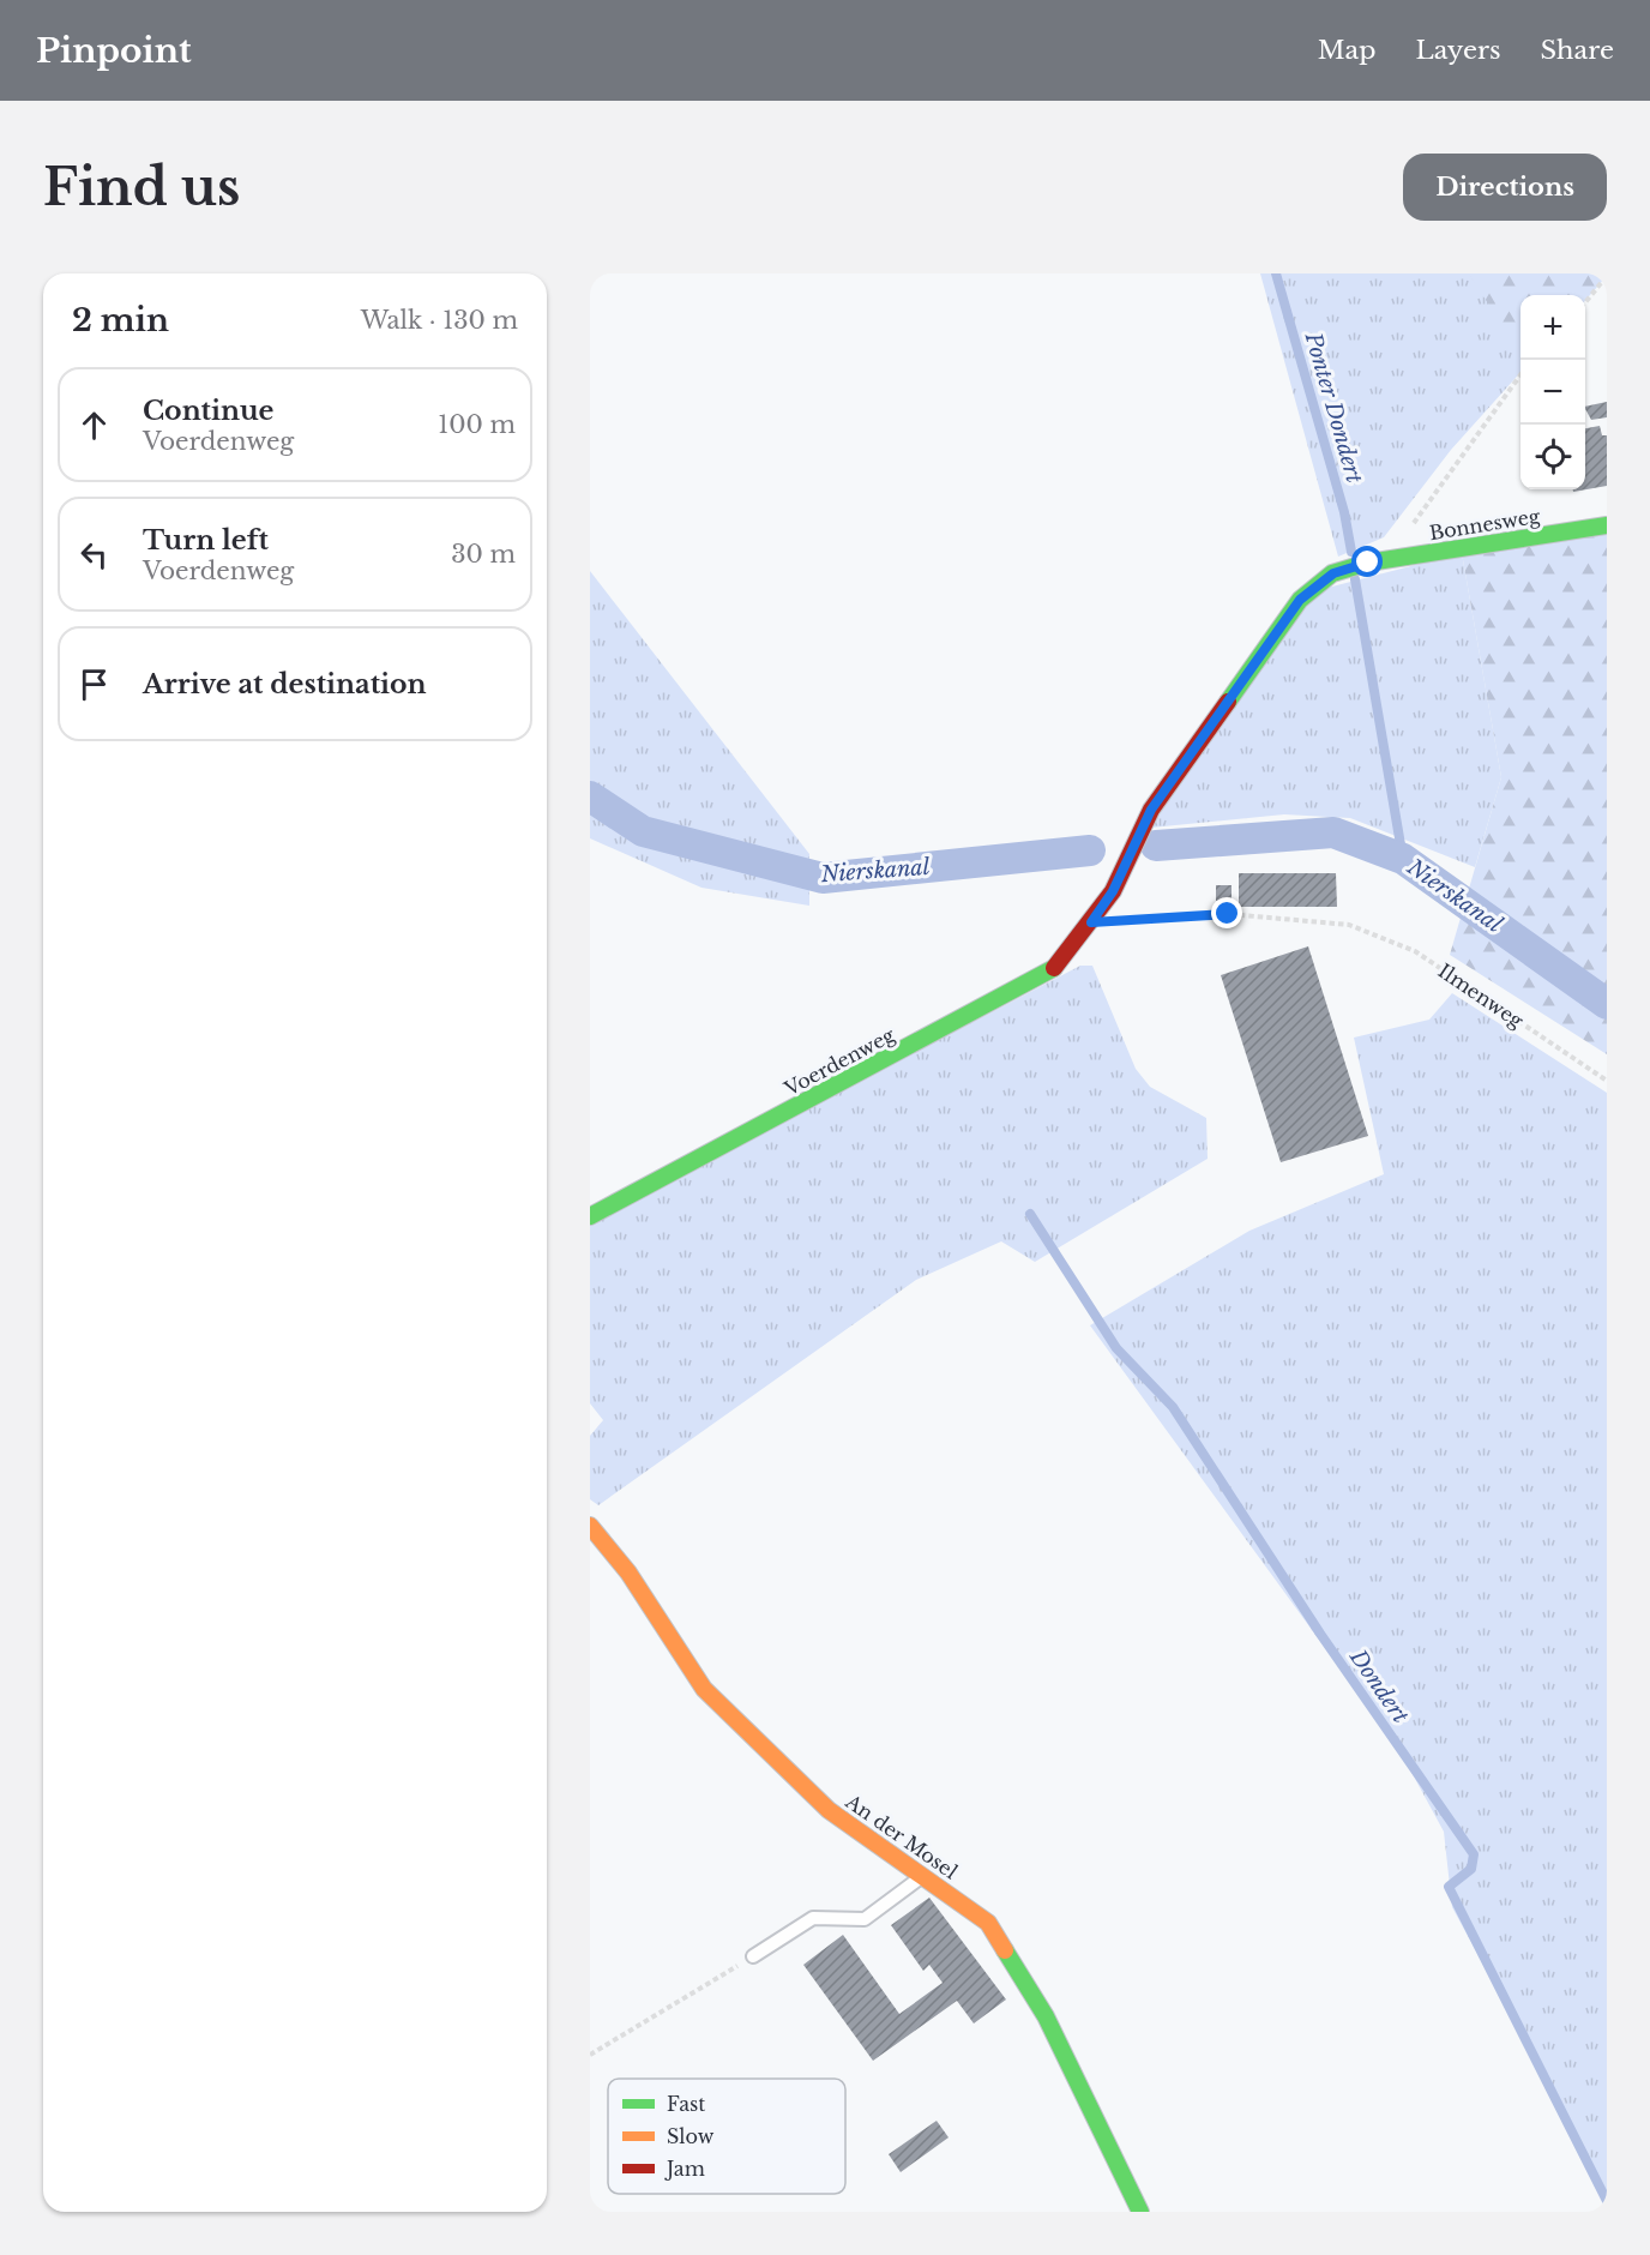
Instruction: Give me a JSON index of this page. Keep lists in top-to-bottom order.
{
  "streets": {
    "street": ["Bonnesweg", "Voerdenweg", "An der Mosel"],
    "path": ["Ilmenweg"]
  },
  "crossings": [
    ["Bonnesweg", "Voerdenweg"],
    ["Ilmenweg", "Voerdenweg"]
  ],
  "water": ["Ponter Dondert", "Nierskanal", "Dondert"],
  "legend": ["Fast", "Slow", "Jam"],
  "page": {
    "header": "Pinpoint",
    "nav": ["Map", "Layers", "Share"],
    "buttons": "Directions",
    "title": "Find us",
    "heading": ["2 min", "Walk · 130 m"],
    "map_buttons": ["+", "−"],
    "list": [
      ["Continue", "Voerdenweg", "100 m"],
      ["Turn left", "Voerdenweg", "30 m"],
      "Arrive at destination"
    ]
  }
}
